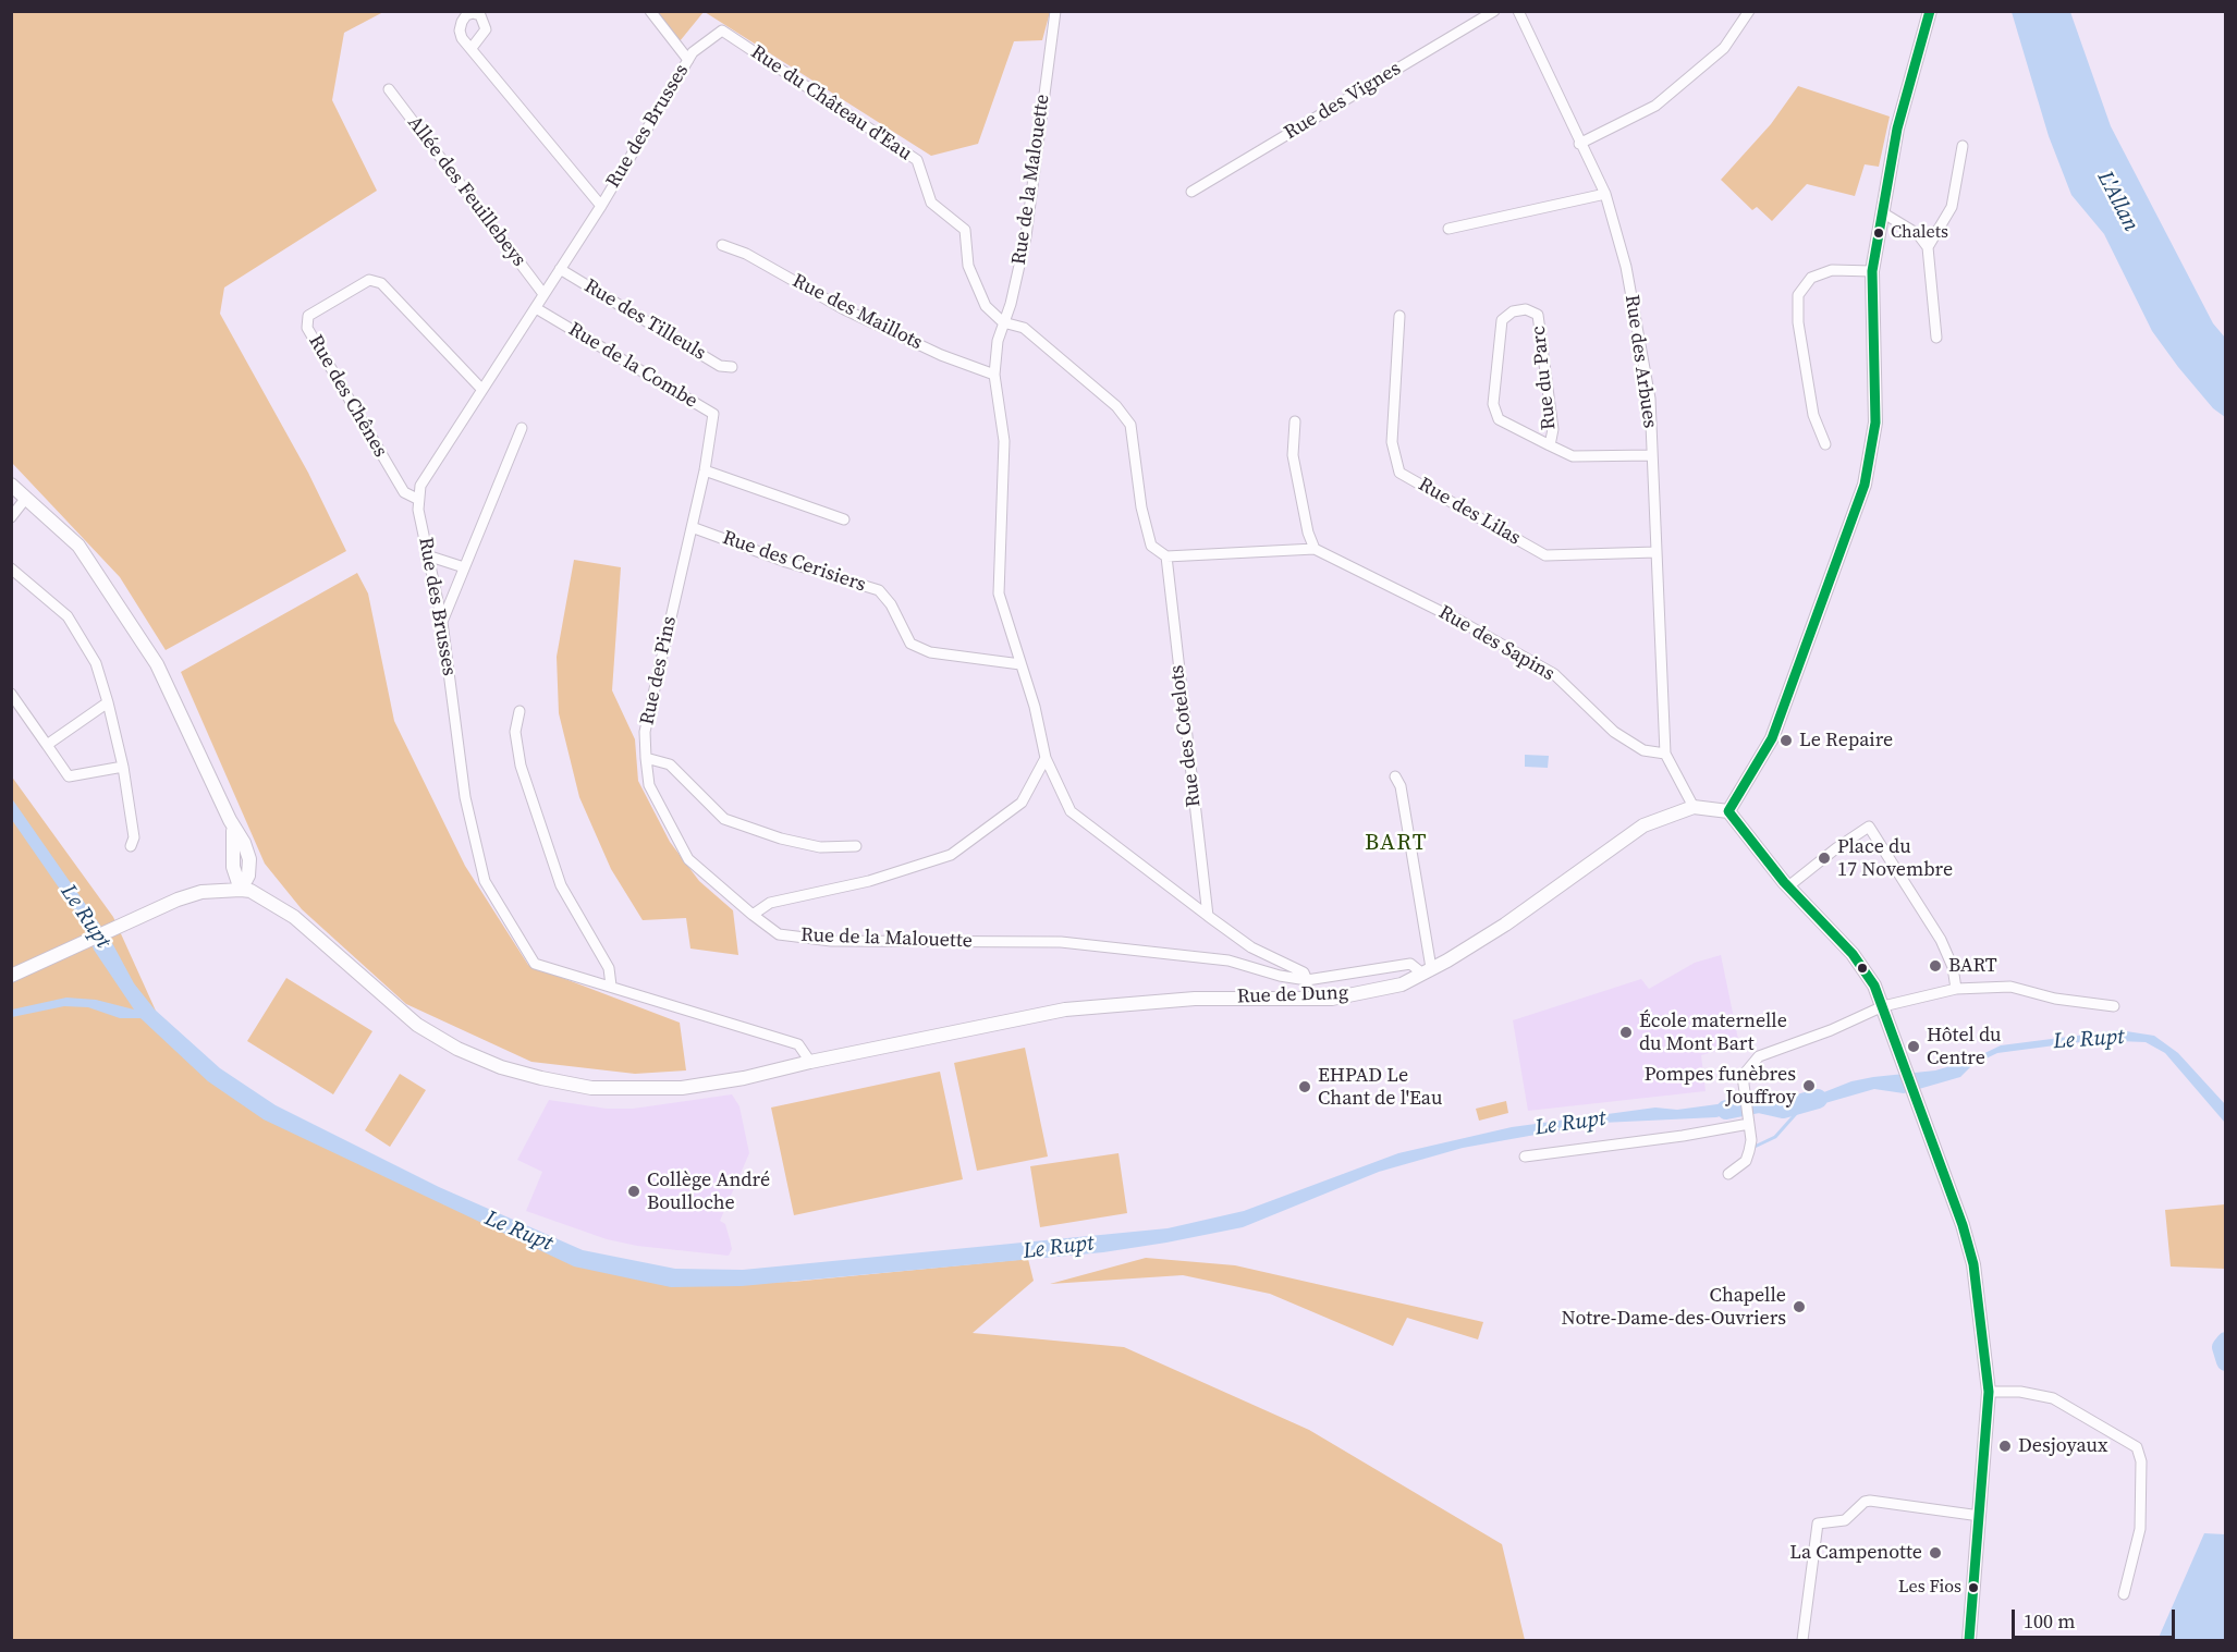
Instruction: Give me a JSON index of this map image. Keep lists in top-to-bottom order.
{
  "streets": {
    "main road": ["Rue de Dung"],
    "street": [
      "Rue des Vignes",
      "Rue du Château d'Eau",
      "Rue des Brusses",
      "Rue de la Malouette",
      "Allée des Feuillebeys",
      "Rue des Maillots",
      "Rue des Tilleuls",
      "Rue des Arbues",
      "Rue de la Combe",
      "Rue du Parc",
      "Rue des Chênes",
      "Rue des Lilas",
      "Rue des Cerisiers",
      "Rue des Sapins",
      "Rue des Pins",
      "Rue des Cotelots"
    ]
  },
  "crossings": [
    ["Rue du Château d'Eau", "Rue des Brusses"],
    ["Rue du Château d'Eau", "Rue de la Malouette"],
    ["Rue du Château d'Eau", "Rue des Sapins"],
    ["Rue du Château d'Eau", "Rue des Cotelots"],
    ["Rue des Brusses", "Allée des Feuillebeys"],
    ["Rue des Brusses", "Rue des Tilleuls"],
    ["Rue des Brusses", "Rue de la Combe"],
    ["Rue des Brusses", "Rue des Chênes"],
    ["Rue des Brusses", "Rue de Dung"],
    ["Rue de la Malouette", "Rue des Maillots"],
    ["Rue de la Malouette", "Rue des Cerisiers"],
    ["Rue de la Malouette", "Rue des Pins"],
    ["Rue de la Malouette", "Rue de Dung"],
    ["Rue des Arbues", "Rue du Parc"],
    ["Rue des Arbues", "Rue des Lilas"],
    ["Rue des Arbues", "Rue des Sapins"],
    ["Rue des Arbues", "Rue de Dung"],
    ["Rue de la Combe", "Rue des Pins"],
    ["Rue des Cerisiers", "Rue des Pins"],
    ["Rue des Sapins", "Rue des Cotelots"]
  ],
  "districts": ["BART"],
  "water": ["L'Allan", "Le Rupt"],
  "places": [
    "Chalets",
    "Le Repaire",
    "Place du 17 Novembre",
    "BART",
    "École maternelle du Mont Bart",
    "Hôtel du Centre",
    "Pompes funèbres Jouffroy",
    "EHPAD Le Chant de l'Eau",
    "Collège André Boulloche",
    "Chapelle Notre-Dame-des-Ouvriers",
    "Desjoyaux",
    "La Campenotte",
    "Les Fios"
  ],
  "scale_bar": "100 m"
}
